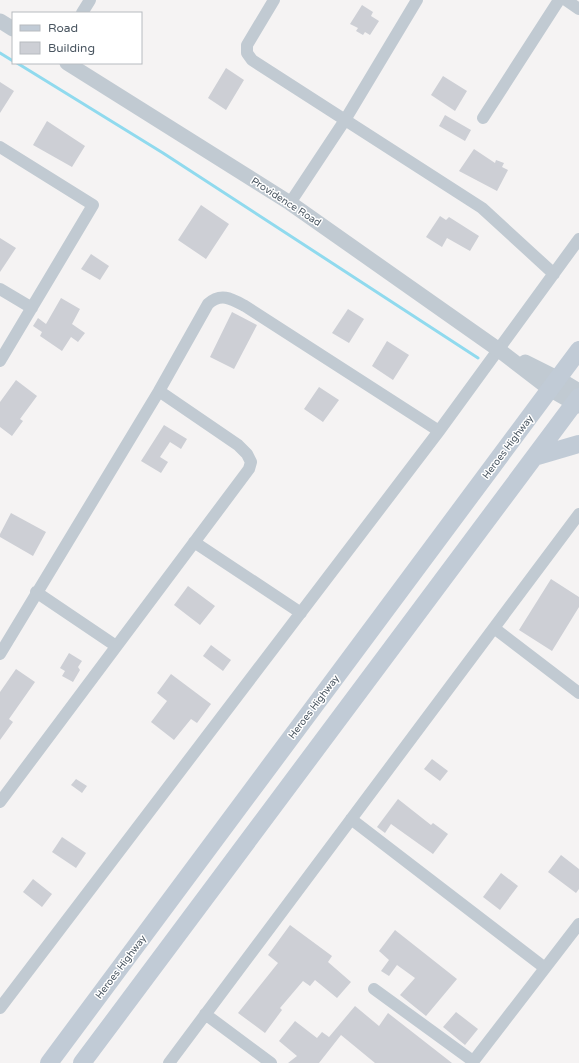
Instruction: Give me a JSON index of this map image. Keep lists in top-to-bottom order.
{
  "streets": {
    "main road": ["Heroes Highway"],
    "street": ["Providence Road"]
  },
  "crossings": [
    ["Providence Road", "Heroes Highway"]
  ],
  "legend": ["Road", "Building"]
}
